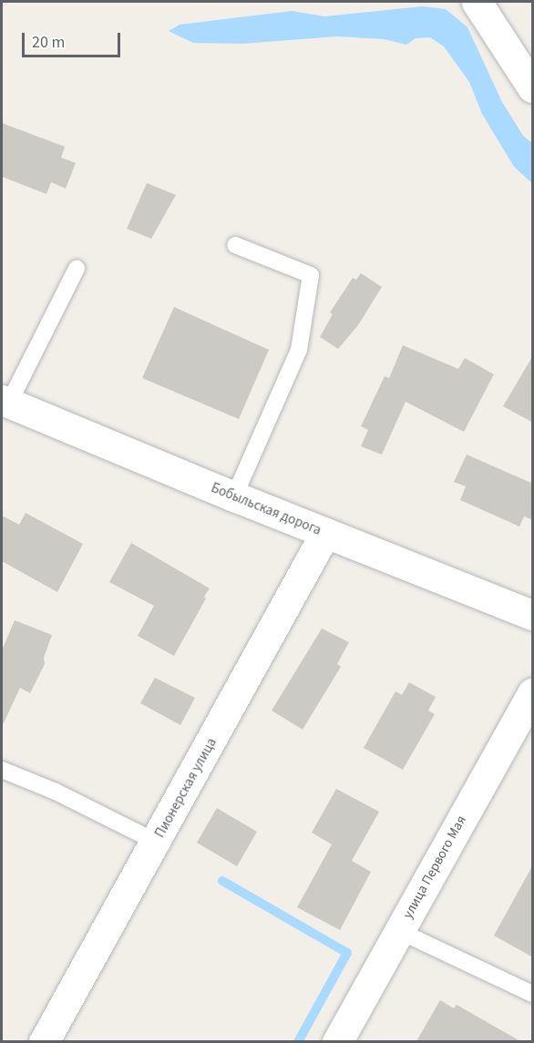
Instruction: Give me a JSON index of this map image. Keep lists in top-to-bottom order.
{
  "streets": {
    "street": ["Бобыльская дорога", "Пионерская улица", "улица Первого Мая"]
  },
  "crossings": [
    ["Бобыльская дорога", "Пионерская улица"]
  ],
  "scale_bar": "20 m"
}
